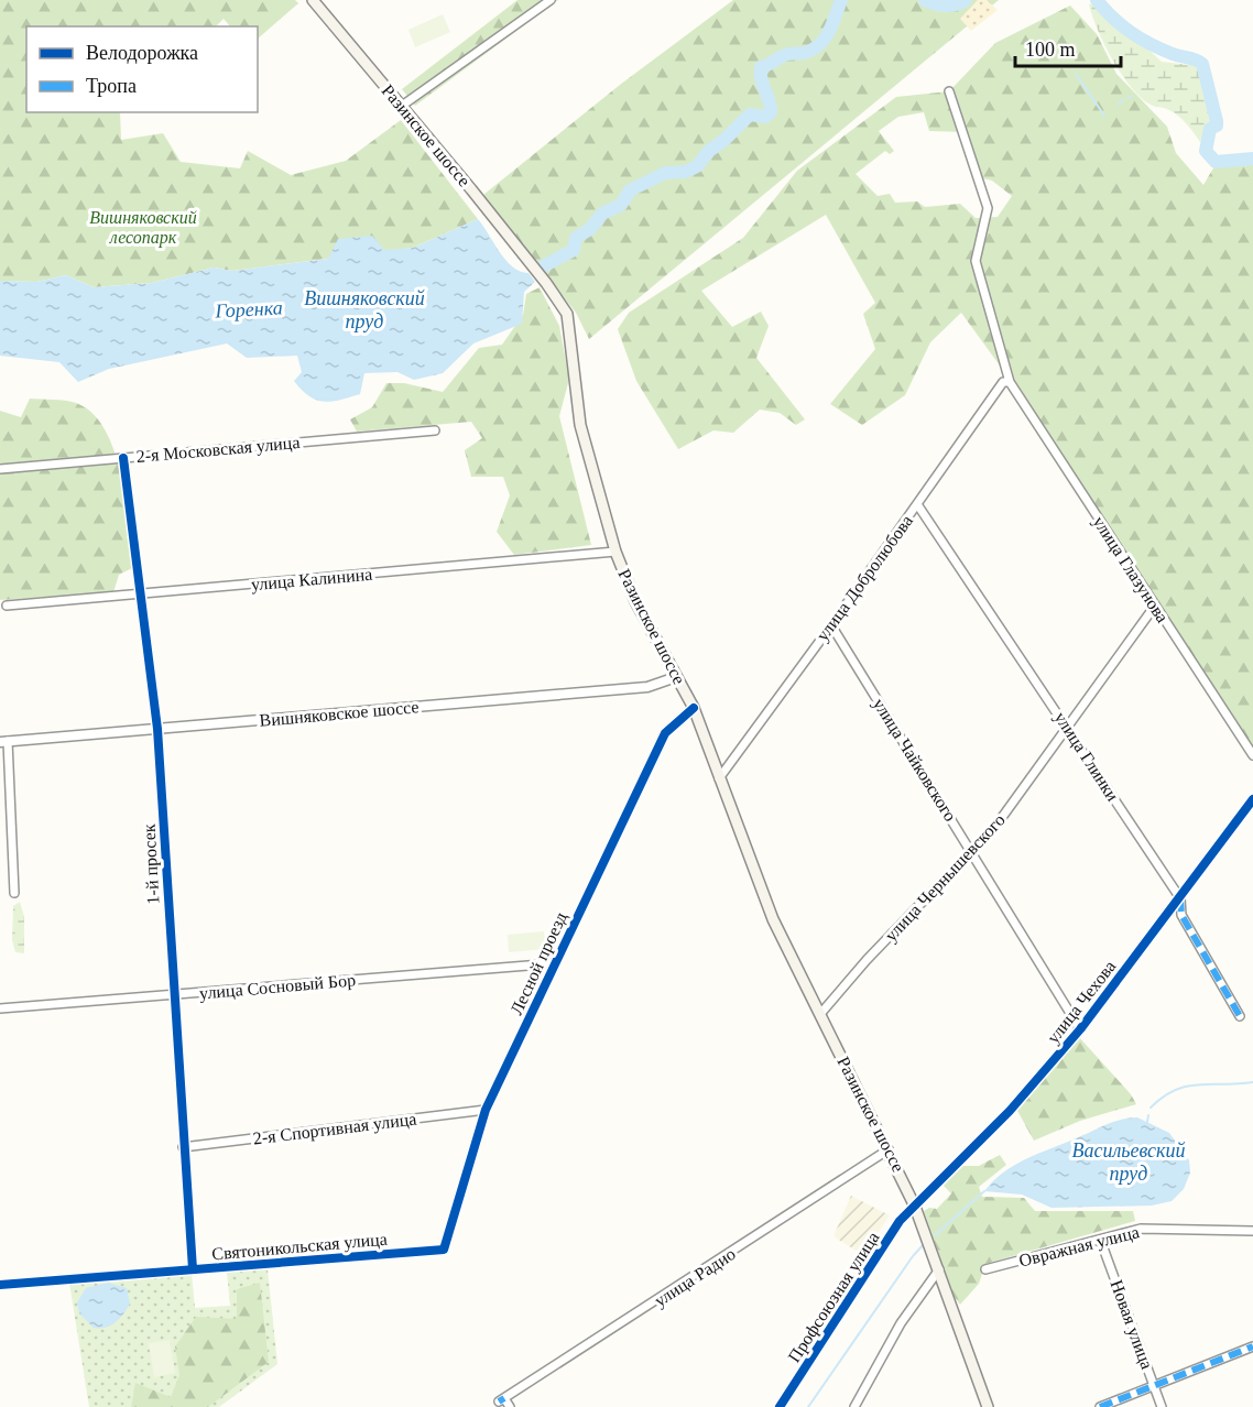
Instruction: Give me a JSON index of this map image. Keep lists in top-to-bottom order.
{
  "streets": {
    "main road": ["Разинское шоссе"],
    "street": [
      "2-я Московская улица",
      "улица Глазунова",
      "улица Добролюбова",
      "улица Калинина",
      "Вишняковское шоссе",
      "улица Глинки",
      "улица Чайковского",
      "1-й просек",
      "улица Чернышевского",
      "Лесной проезд",
      "улица Сосновый Бор",
      "улица Чехова",
      "2-я Спортивная улица",
      "Святоникольская улица",
      "Овражная улица",
      "улица Радио",
      "Профсоюзная улица",
      "Новая улица"
    ]
  },
  "crossings": [
    ["Разинское шоссе", "улица Добролюбова"],
    ["Разинское шоссе", "улица Калинина"],
    ["Разинское шоссе", "Вишняковское шоссе"],
    ["Разинское шоссе", "улица Чернышевского"],
    ["Разинское шоссе", "Лесной проезд"],
    ["Разинское шоссе", "улица Чехова"],
    ["Разинское шоссе", "улица Радио"],
    ["Разинское шоссе", "Профсоюзная улица"],
    ["2-я Московская улица", "1-й просек"],
    ["улица Глазунова", "улица Добролюбова"],
    ["улица Глазунова", "улица Чернышевского"],
    ["улица Добролюбова", "улица Глинки"],
    ["улица Добролюбова", "улица Чайковского"],
    ["улица Калинина", "1-й просек"],
    ["Вишняковское шоссе", "1-й просек"],
    ["улица Глинки", "улица Чернышевского"],
    ["улица Глинки", "улица Чехова"],
    ["улица Чайковского", "улица Чернышевского"],
    ["улица Чайковского", "улица Чехова"],
    ["1-й просек", "улица Сосновый Бор"],
    ["1-й просек", "2-я Спортивная улица"],
    ["1-й просек", "Святоникольская улица"],
    ["Лесной проезд", "улица Сосновый Бор"],
    ["Лесной проезд", "2-я Спортивная улица"],
    ["Лесной проезд", "Святоникольская улица"],
    ["улица Чехова", "Профсоюзная улица"],
    ["Овражная улица", "Новая улица"]
  ],
  "water": ["Вишняковский пруд", "Горенка", "Васильевский пруд"],
  "parks": ["Вишняковский лесопарк"],
  "legend": ["Велодорожка", "Тропа"],
  "scale_bar": "100 m"
}
